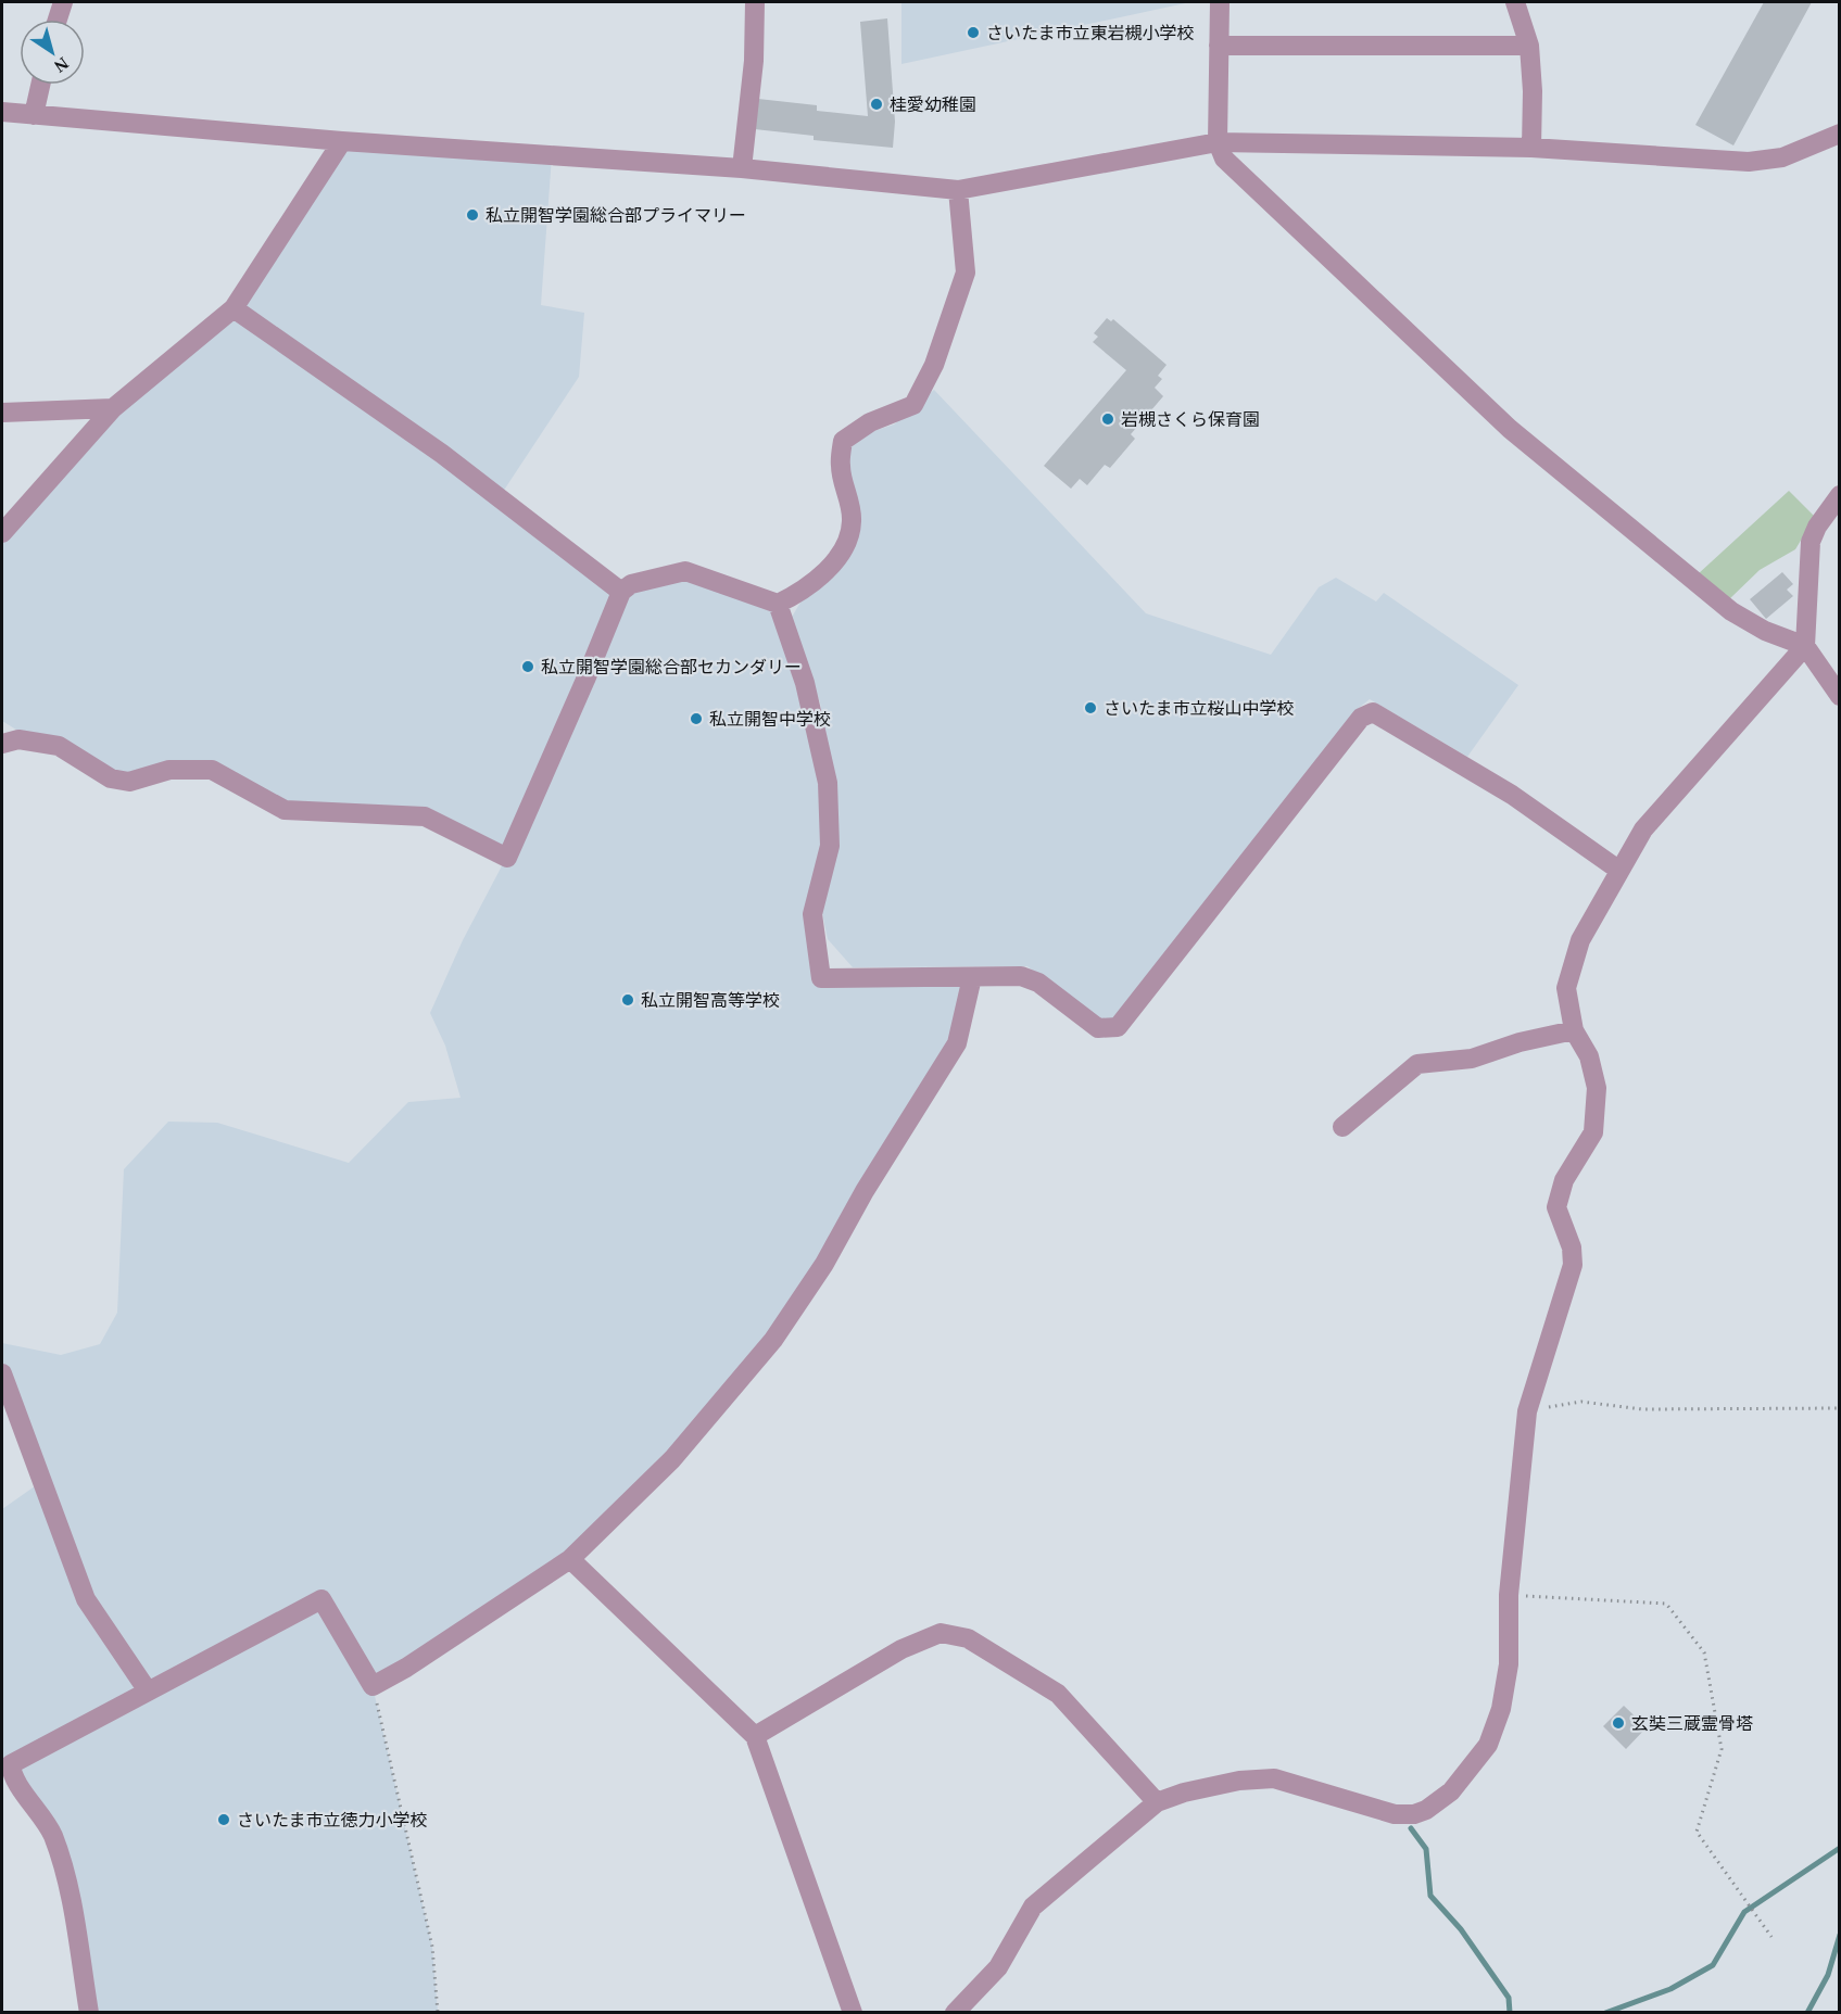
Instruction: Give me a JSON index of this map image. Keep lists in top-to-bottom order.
{
  "places": [
    "さいたま市立東岩槻小学校",
    "桂愛幼稚園",
    "私立開智学園総合部プライマリー",
    "岩槻さくら保育園",
    "私立開智学園総合部セカンダリー",
    "さいたま市立桜山中学校",
    "私立開智中学校",
    "私立開智高等学校",
    "玄奘三蔵霊骨塔",
    "さいたま市立徳力小学校"
  ],
  "north": "bottom right"
}
